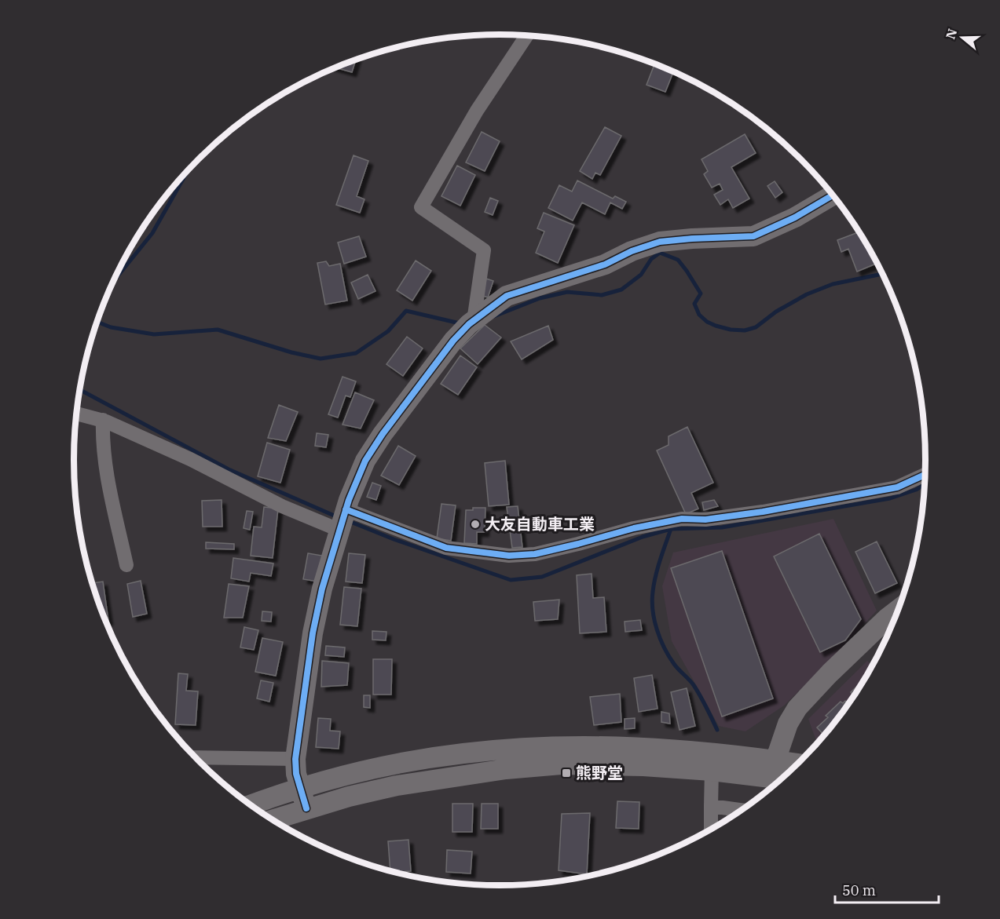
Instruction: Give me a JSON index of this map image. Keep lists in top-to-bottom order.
{
  "places": {
    "other": ["大友自動車工業"],
    "transit": ["熊野堂"]
  },
  "scale_bar": "50 m",
  "north": "left"
}
